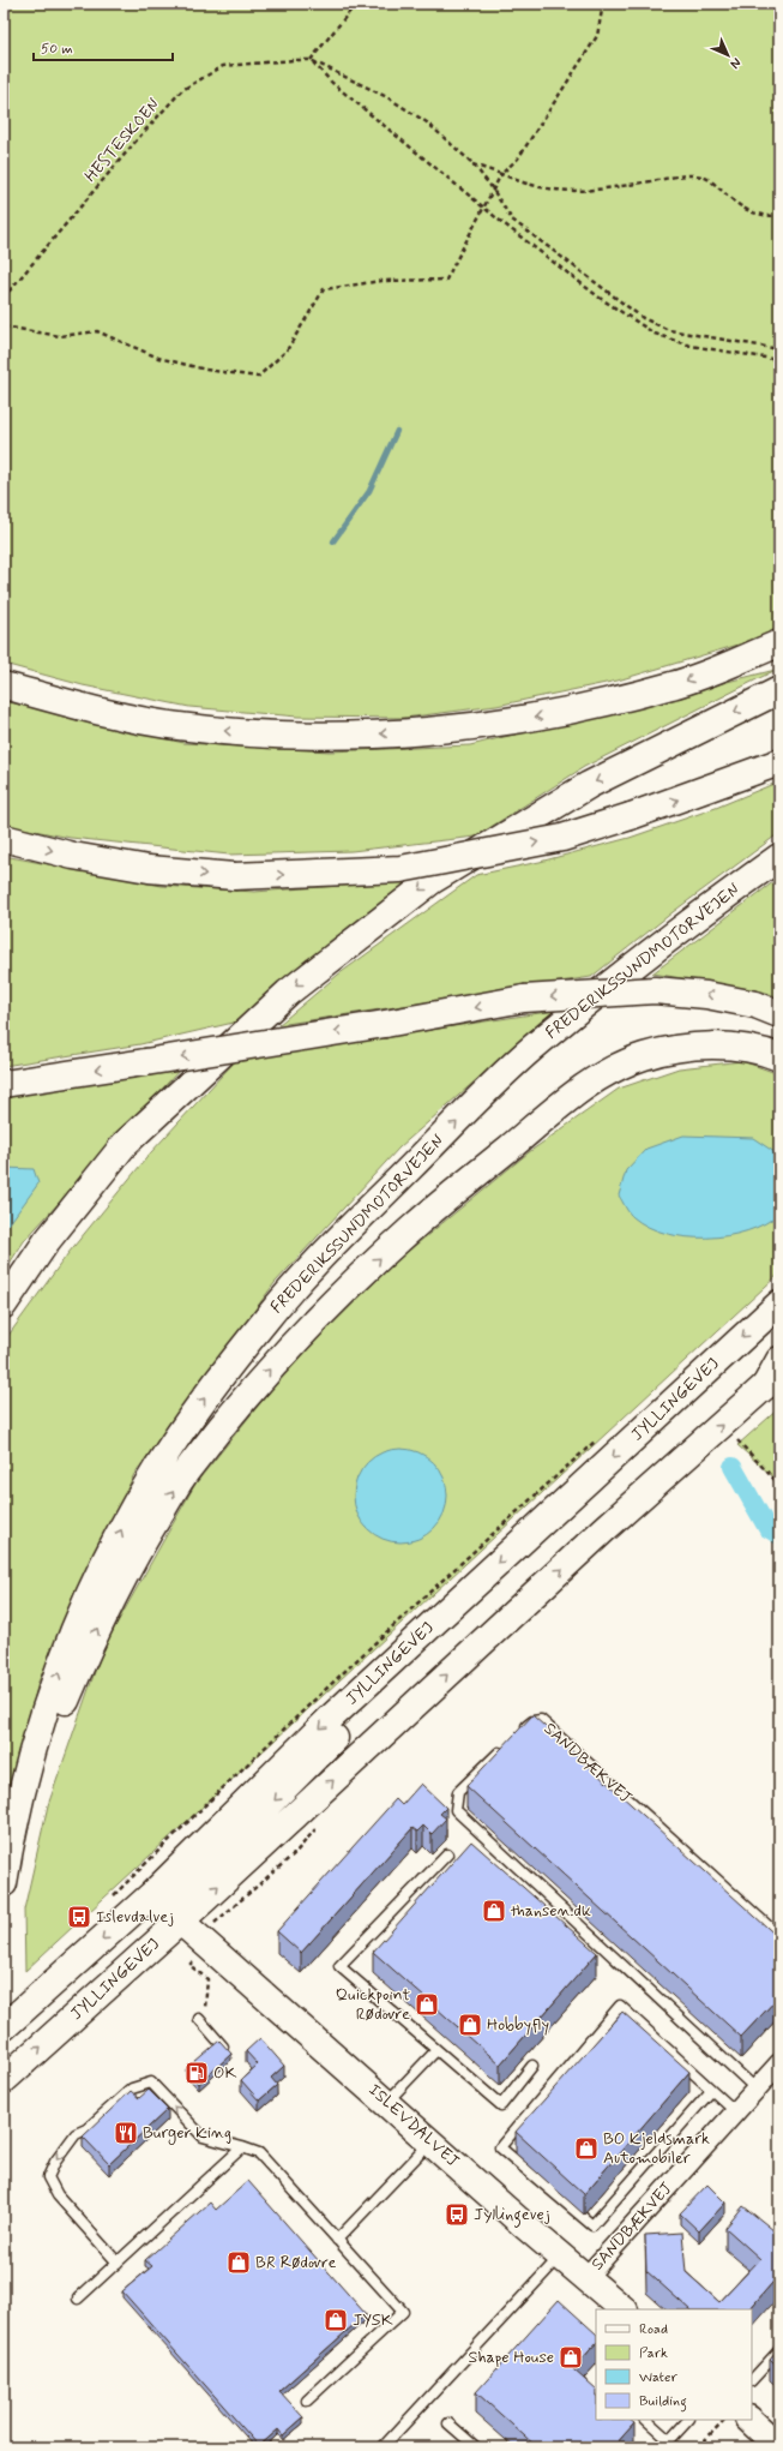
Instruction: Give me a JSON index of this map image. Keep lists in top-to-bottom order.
{
  "streets": {
    "main road": ["FREDERIKSSUNDMOTORVEJEN", "JYLLINGEVEJ", "ISLEVDALVEJ"],
    "street": ["SANDBÆKVEJ"],
    "path": ["HESTESKOEN"]
  },
  "crossings": [
    ["JYLLINGEVEJ", "ISLEVDALVEJ"],
    ["SANDBÆKVEJ", "ISLEVDALVEJ"]
  ],
  "places": {
    "shop": [
      "thansen.dk",
      "Quickpoint Rødovre",
      "Hobbyfly",
      "BO Kjeldsmark Automobiler",
      "BR Rødovre",
      "JYSK",
      "Shape House"
    ],
    "bus stop": ["Islevdalvej", "Jyllingevej"],
    "fuel station": ["OK"],
    "restaurant": ["Burger King"]
  },
  "legend": [
    "Road",
    "Park",
    "Water",
    "Building"
  ],
  "scale_bar": "50 m",
  "north": "bottom right"
}
